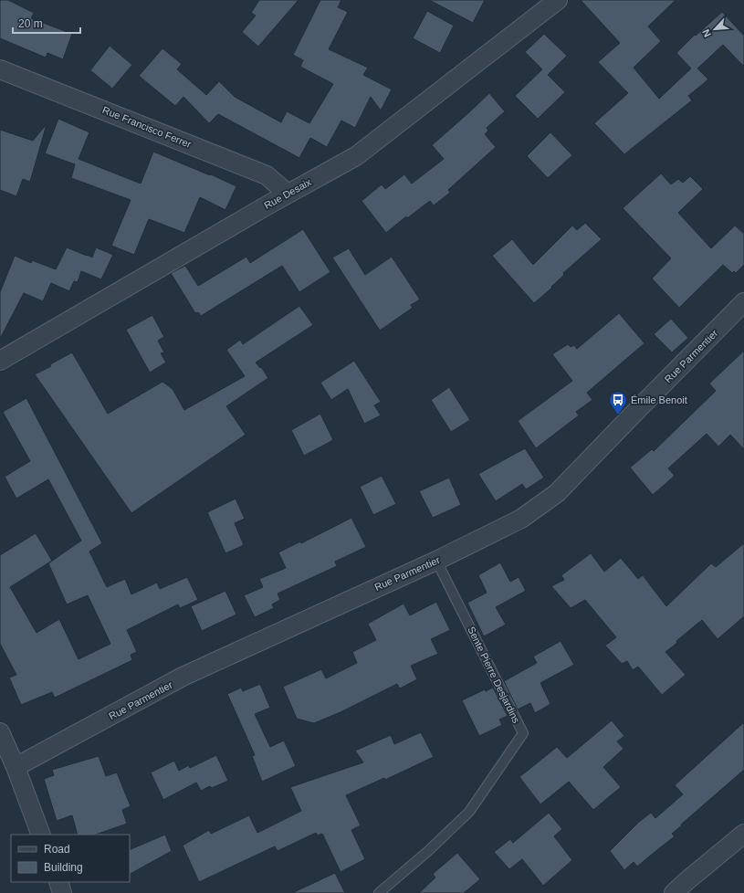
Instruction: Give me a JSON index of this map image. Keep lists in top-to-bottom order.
{
  "streets": {
    "street": ["Rue Francisco Ferrer", "Rue Desaix", "Rue Parmentier"],
    "lane": ["Sente Pierre Desjardins"]
  },
  "crossings": [
    ["Rue Francisco Ferrer", "Rue Desaix"],
    ["Rue Parmentier", "Sente Pierre Desjardins"]
  ],
  "places": {
    "bus stop": ["Émile Benoit"]
  },
  "legend": ["Road", "Building"],
  "scale_bar": "20 m",
  "north": "bottom left"
}
